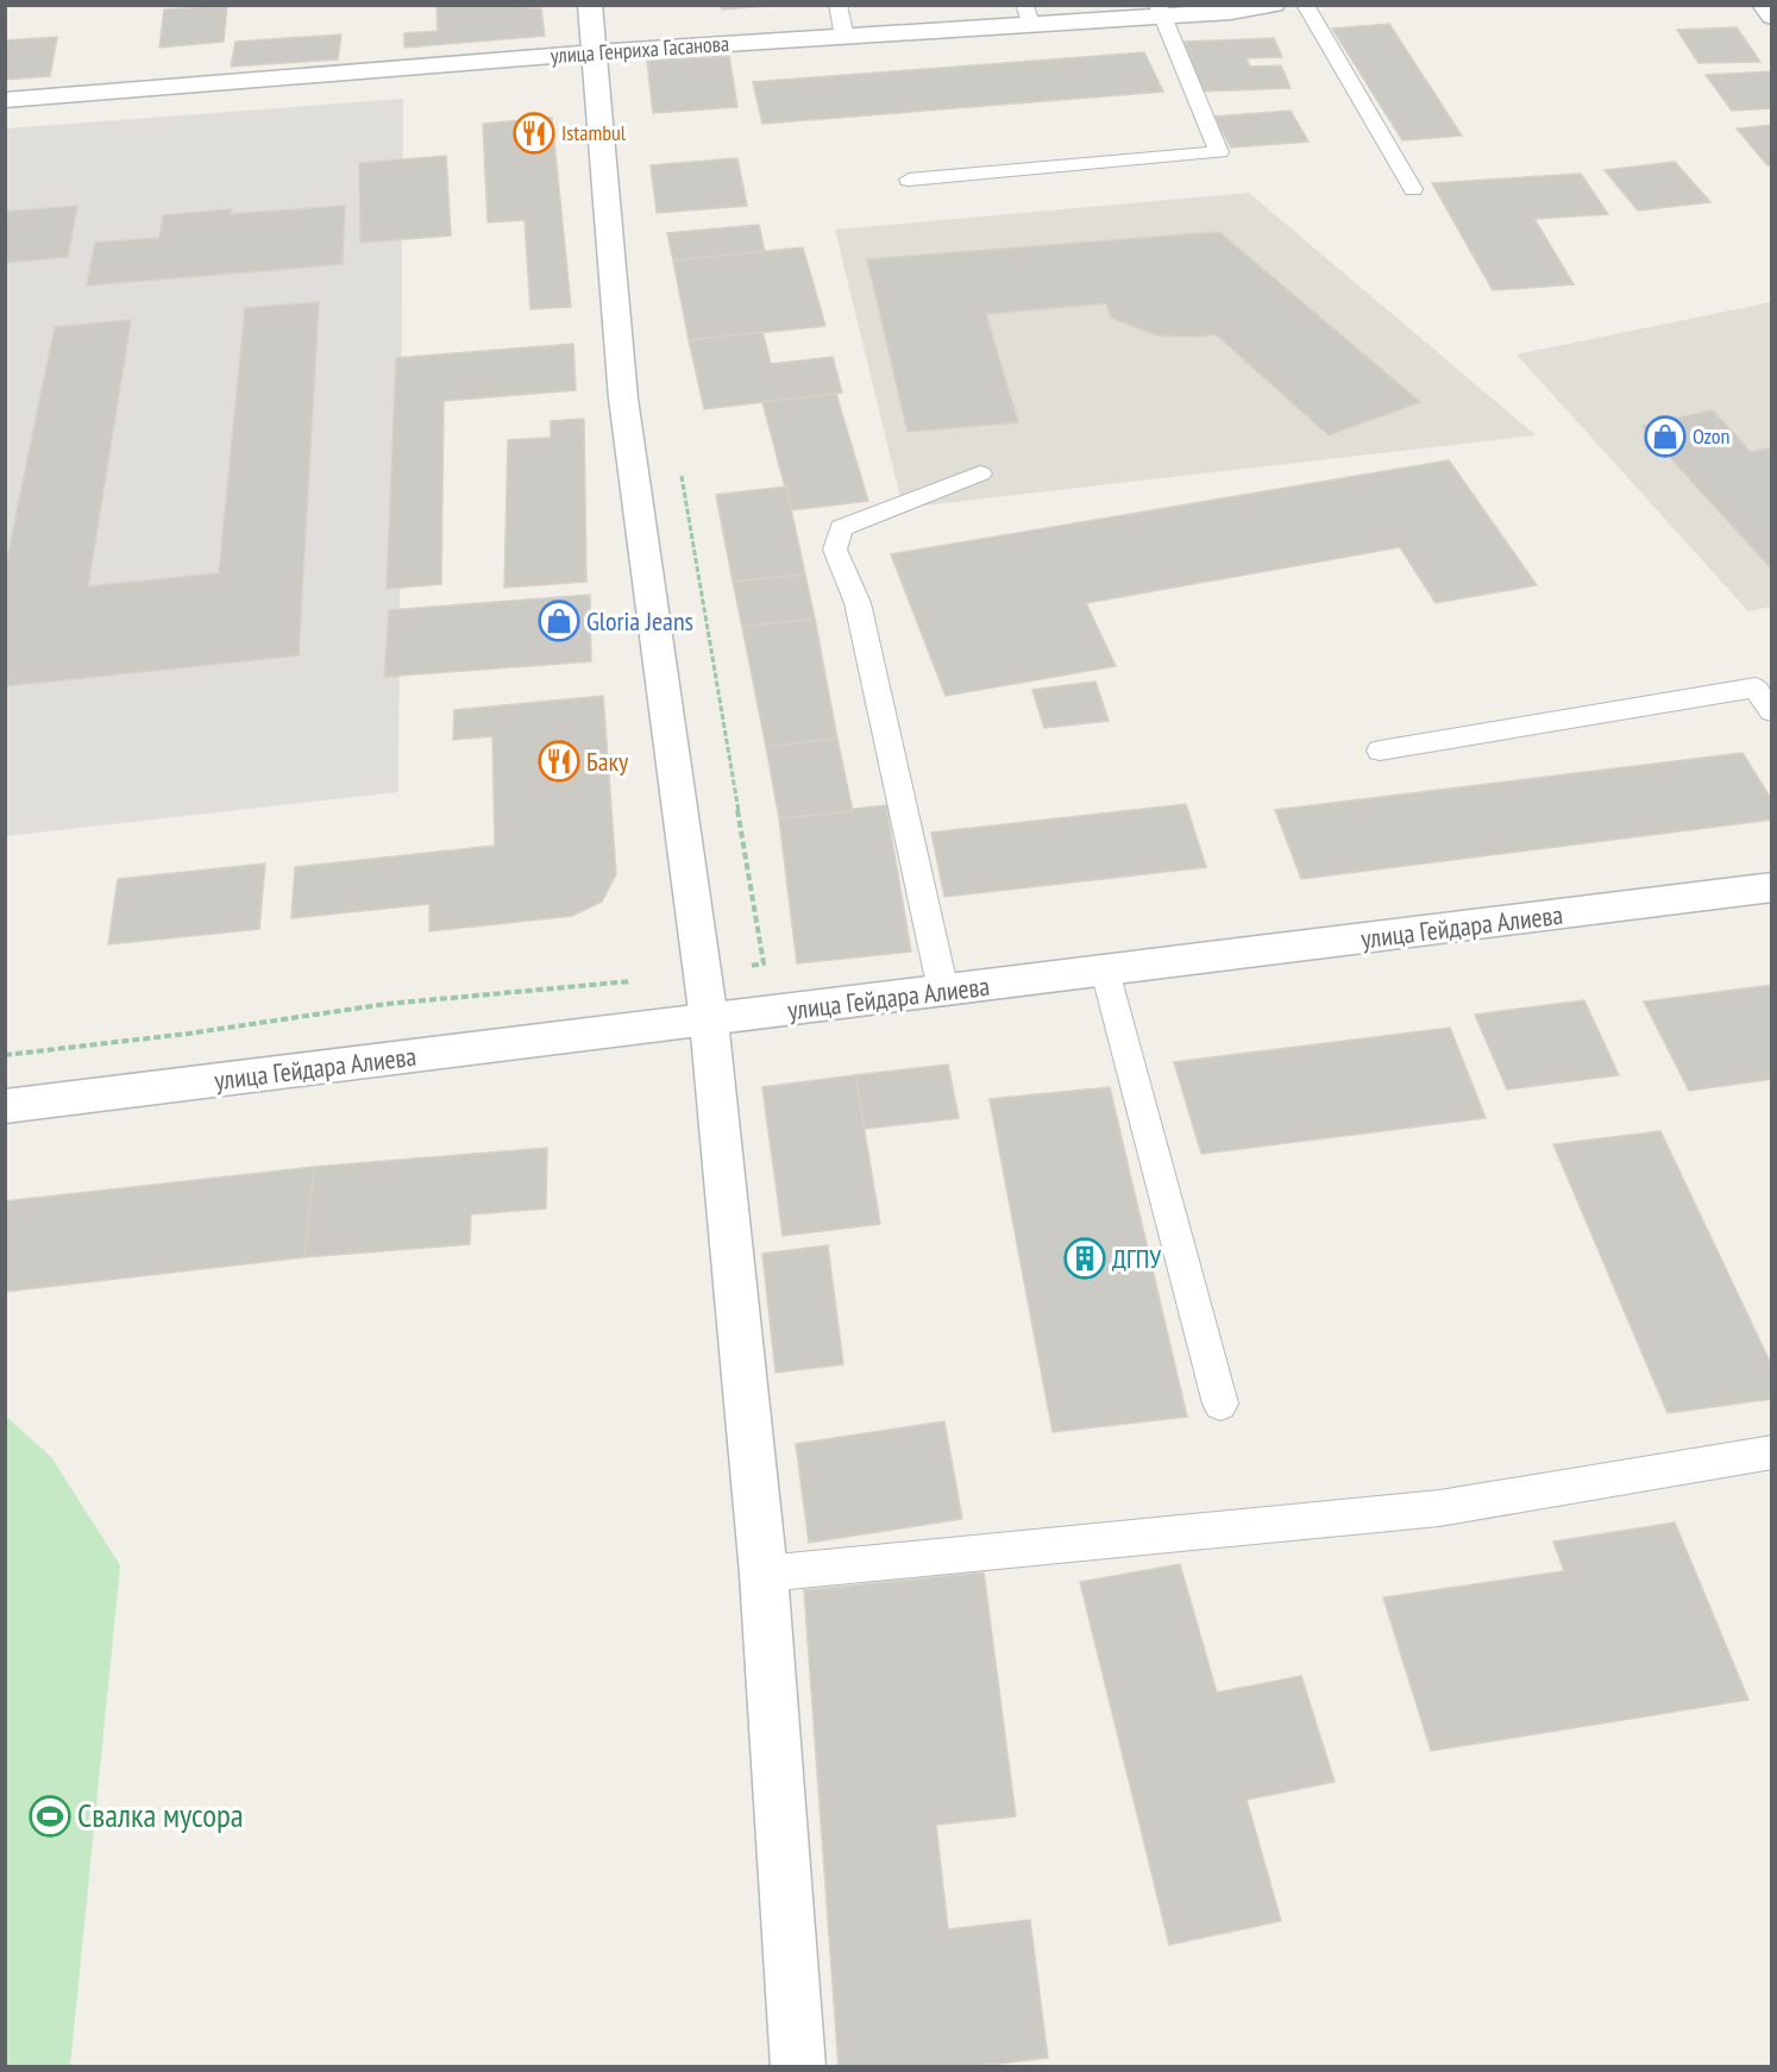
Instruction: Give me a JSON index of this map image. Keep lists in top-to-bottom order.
{
  "streets": {
    "street": ["улица Генриха Гасанова", "улица Гейдара Алиева"]
  },
  "places": {
    "restaurant": ["Istambul", "Баку"],
    "shop": ["Ozon", "Gloria Jeans"],
    "building": ["ДГПУ"],
    "sports": ["Свалка мусора"]
  }
}
